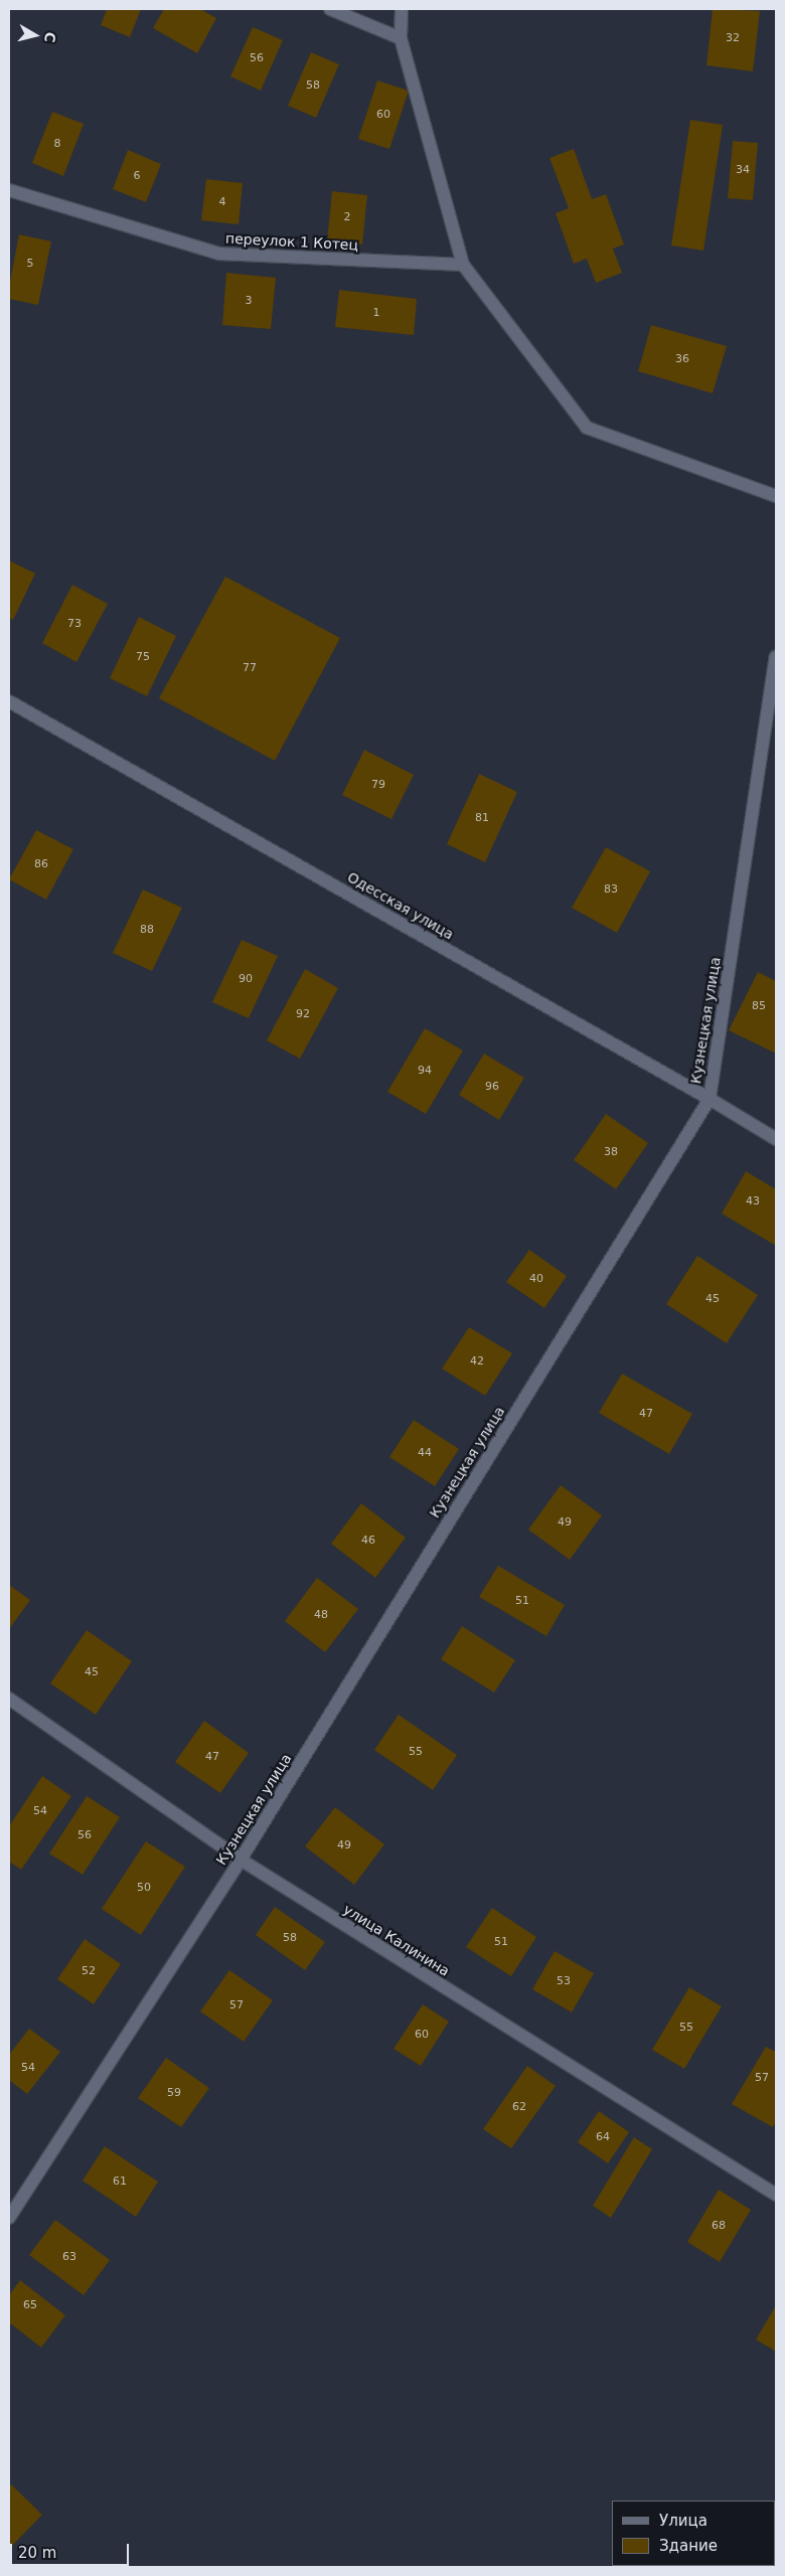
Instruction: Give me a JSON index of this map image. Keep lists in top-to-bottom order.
{
  "streets": {
    "street": [
      "переулок 1 Котец",
      "Одесская улица",
      "Кузнецкая улица",
      "улица Калинина"
    ]
  },
  "crossings": [
    ["Одесская улица", "Кузнецкая улица"],
    ["Кузнецкая улица", "улица Калинина"]
  ],
  "house_numbers": [
    "32",
    "56",
    "58",
    "60",
    "8",
    "34",
    "6",
    "4",
    "2",
    "5",
    "3",
    "1",
    "36",
    "73",
    "75",
    "77",
    "79",
    "81",
    "86",
    "83",
    "88",
    "90",
    "85",
    "92",
    "94",
    "96",
    "38",
    "43",
    "40",
    "45",
    "42",
    "47",
    "44",
    "49",
    "46",
    "51",
    "48",
    "45",
    "55",
    "47",
    "54",
    "56",
    "49",
    "50",
    "58",
    "51",
    "52",
    "53",
    "57",
    "55",
    "60",
    "54",
    "57",
    "59",
    "62",
    "64",
    "61",
    "68",
    "63",
    "65"
  ],
  "legend": ["Улица", "Здание"],
  "scale_bar": "20 m",
  "north": "right"
}
